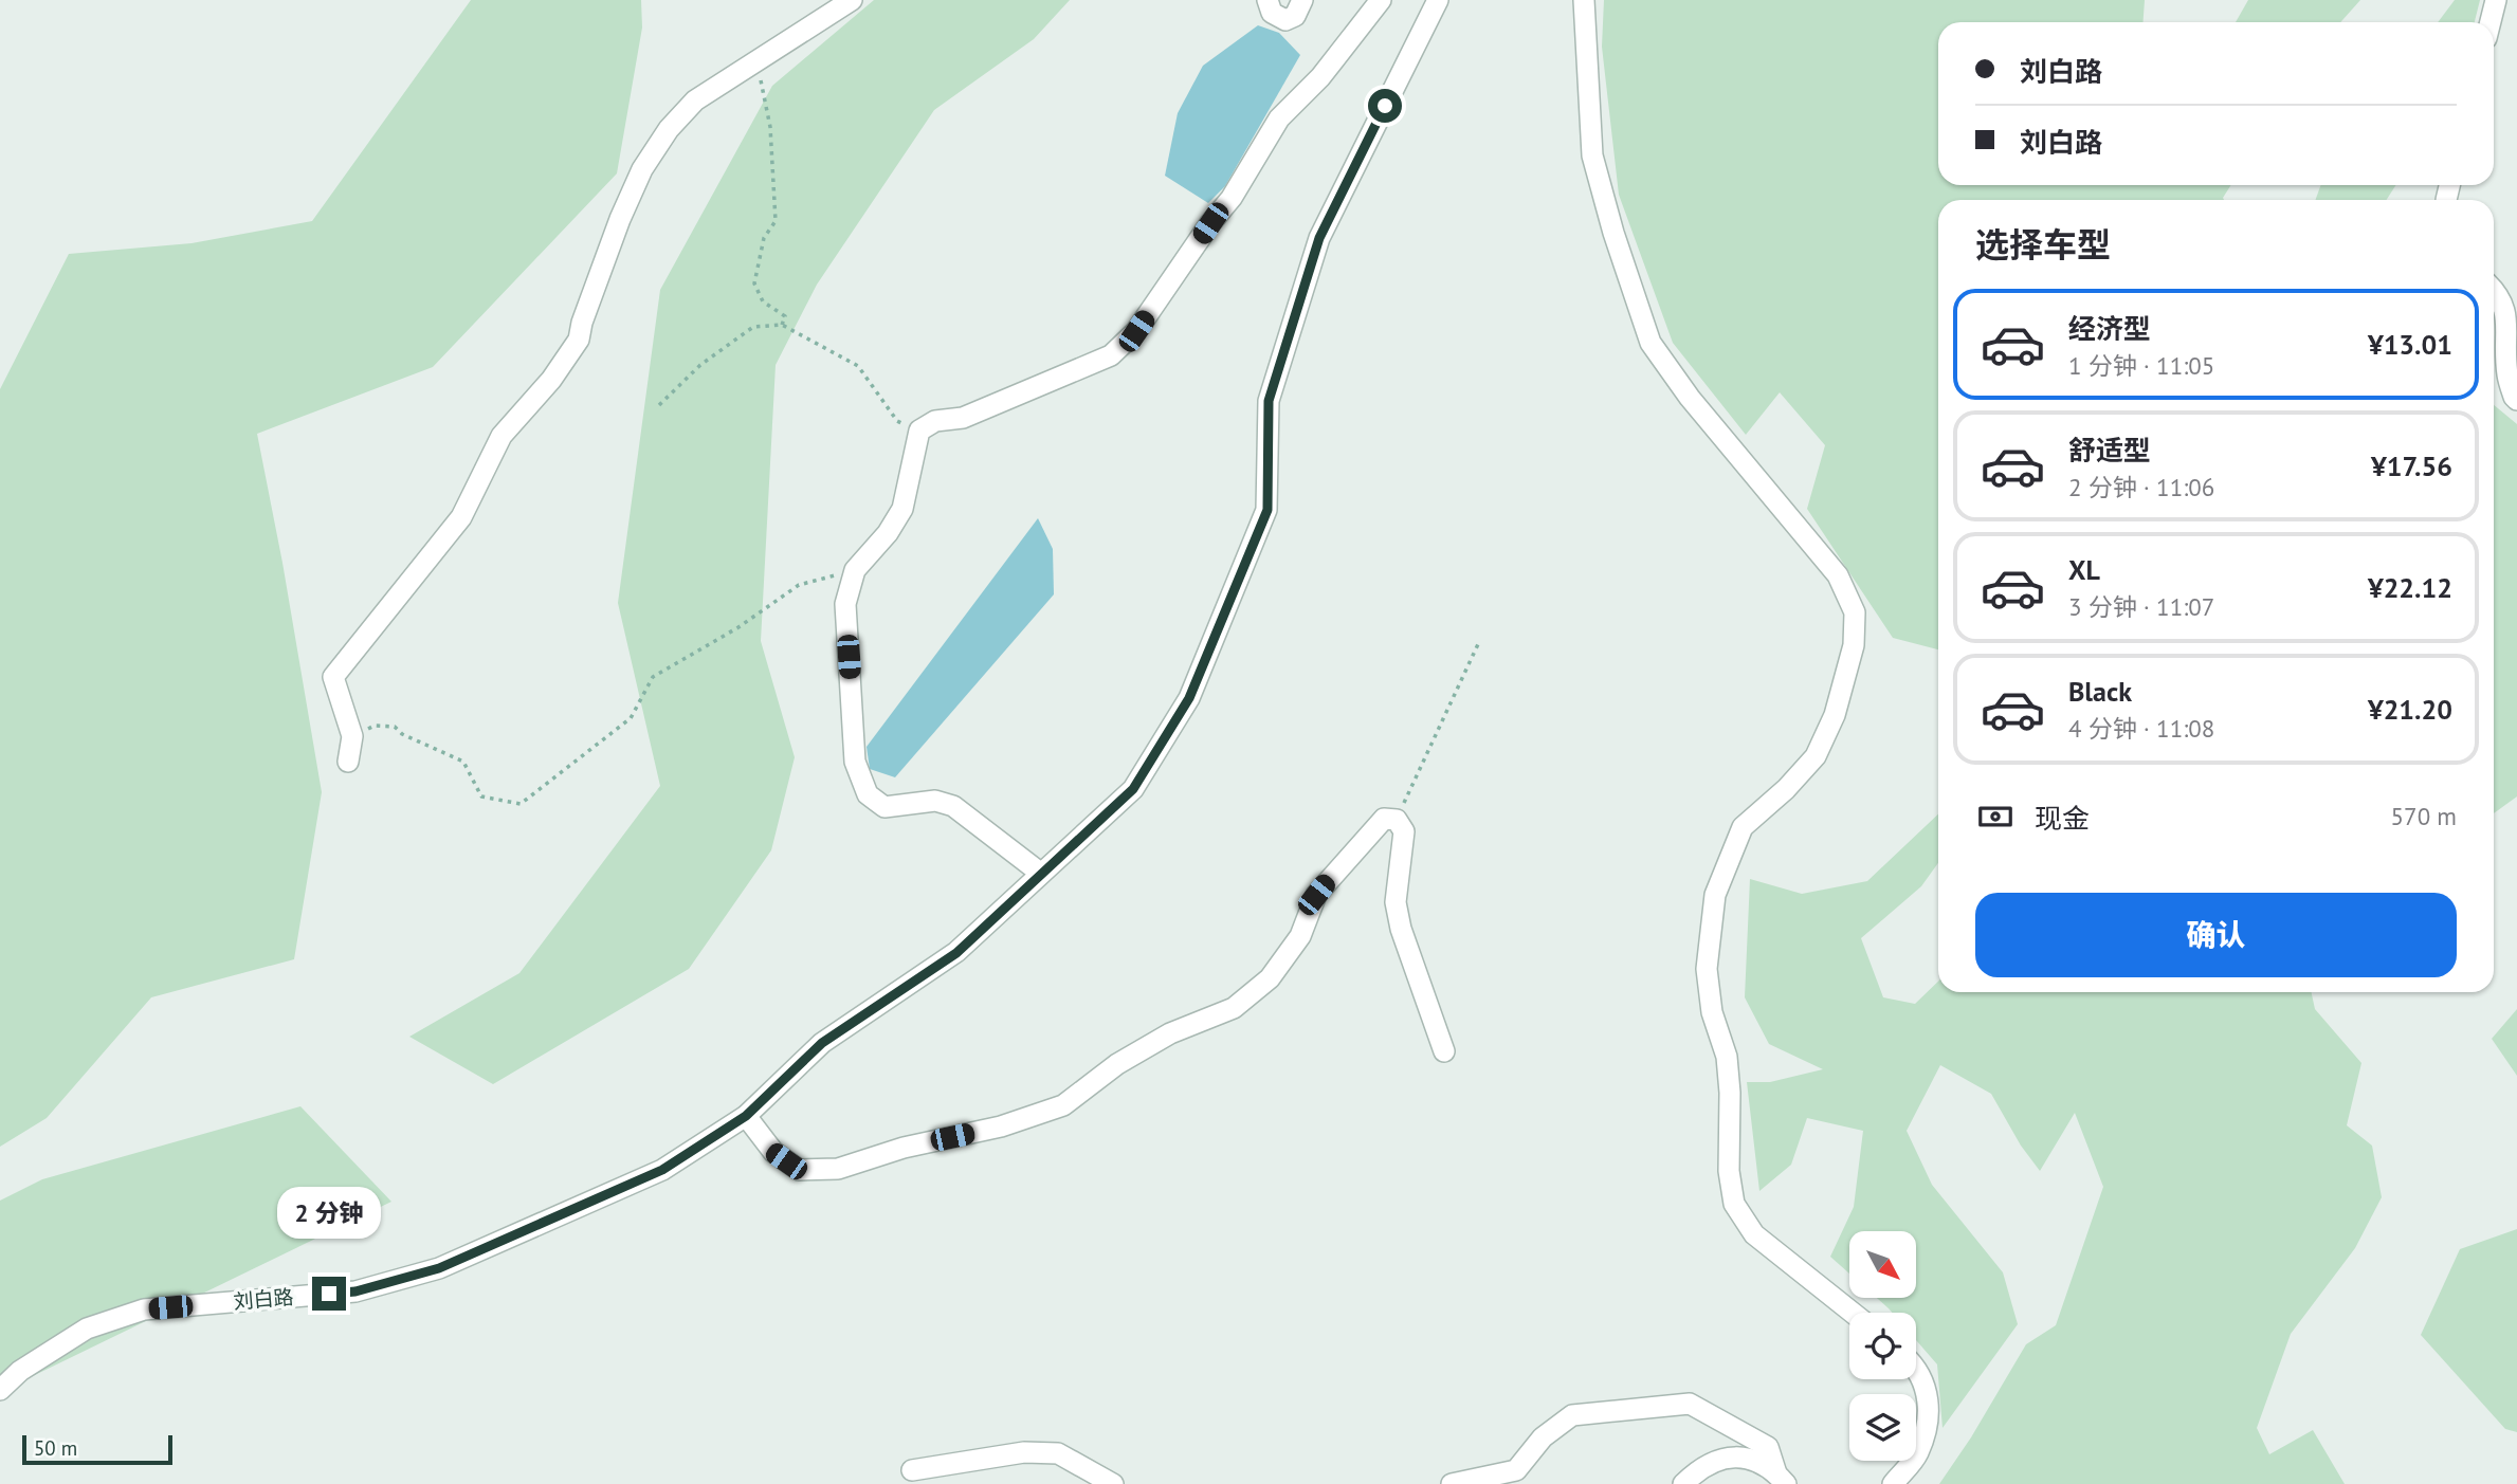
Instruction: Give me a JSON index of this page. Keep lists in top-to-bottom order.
{
  "streets": {
    "street": ["刘白路"]
  },
  "scale_bar": "50 m",
  "north": "bottom right",
  "page": {
    "banner": ["刘白路", "刘白路"],
    "heading": "选择车型",
    "list": [
      {
        "name": "经济型",
        "note": "1 分钟 · 11:05",
        "value": "¥13.01"
      },
      {
        "name": "舒适型",
        "note": "2 分钟 · 11:06",
        "value": "¥17.56"
      },
      {
        "name": "XL",
        "note": "3 分钟 · 11:07",
        "value": "¥22.12"
      },
      {
        "name": "Black",
        "note": "4 分钟 · 11:08",
        "value": "¥21.20"
      }
    ],
    "pay": ["现金", "570 m"],
    "buttons": "确认",
    "bubble": "2 分钟",
    "scale": "50 m"
  }
}
